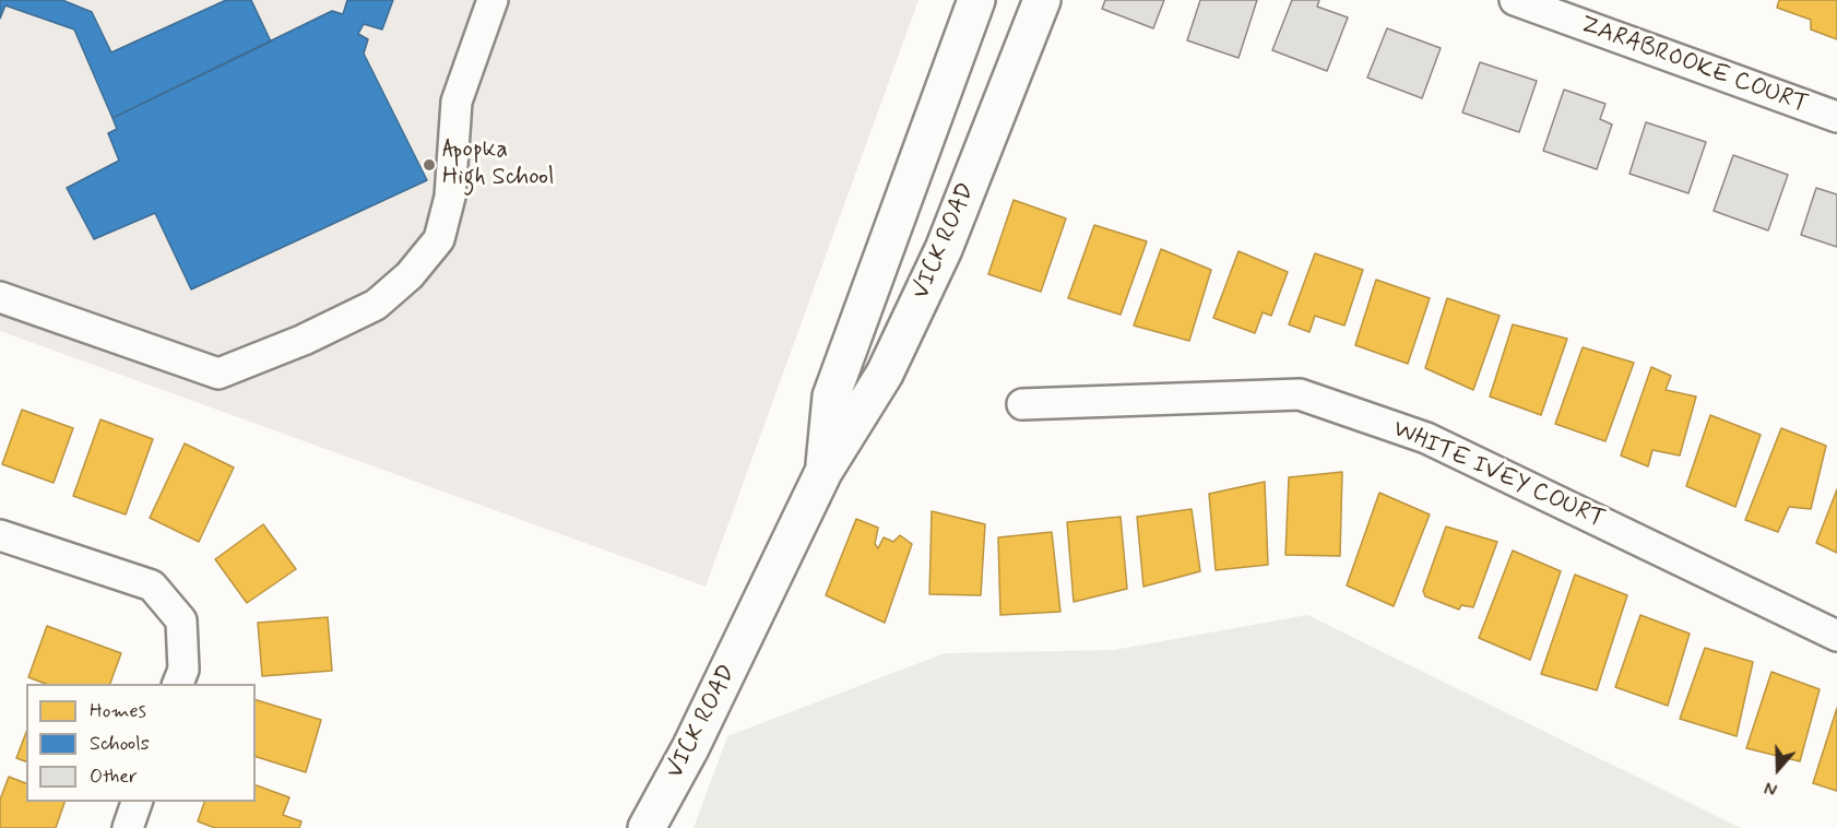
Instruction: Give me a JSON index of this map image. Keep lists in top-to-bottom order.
{
  "streets": {
    "street": ["ZARABROOKE COURT", "VICK ROAD", "WHITE IVEY COURT"]
  },
  "places": ["Apopka High School"],
  "legend": ["Homes", "Schools", "Other"],
  "north": "bottom"
}
